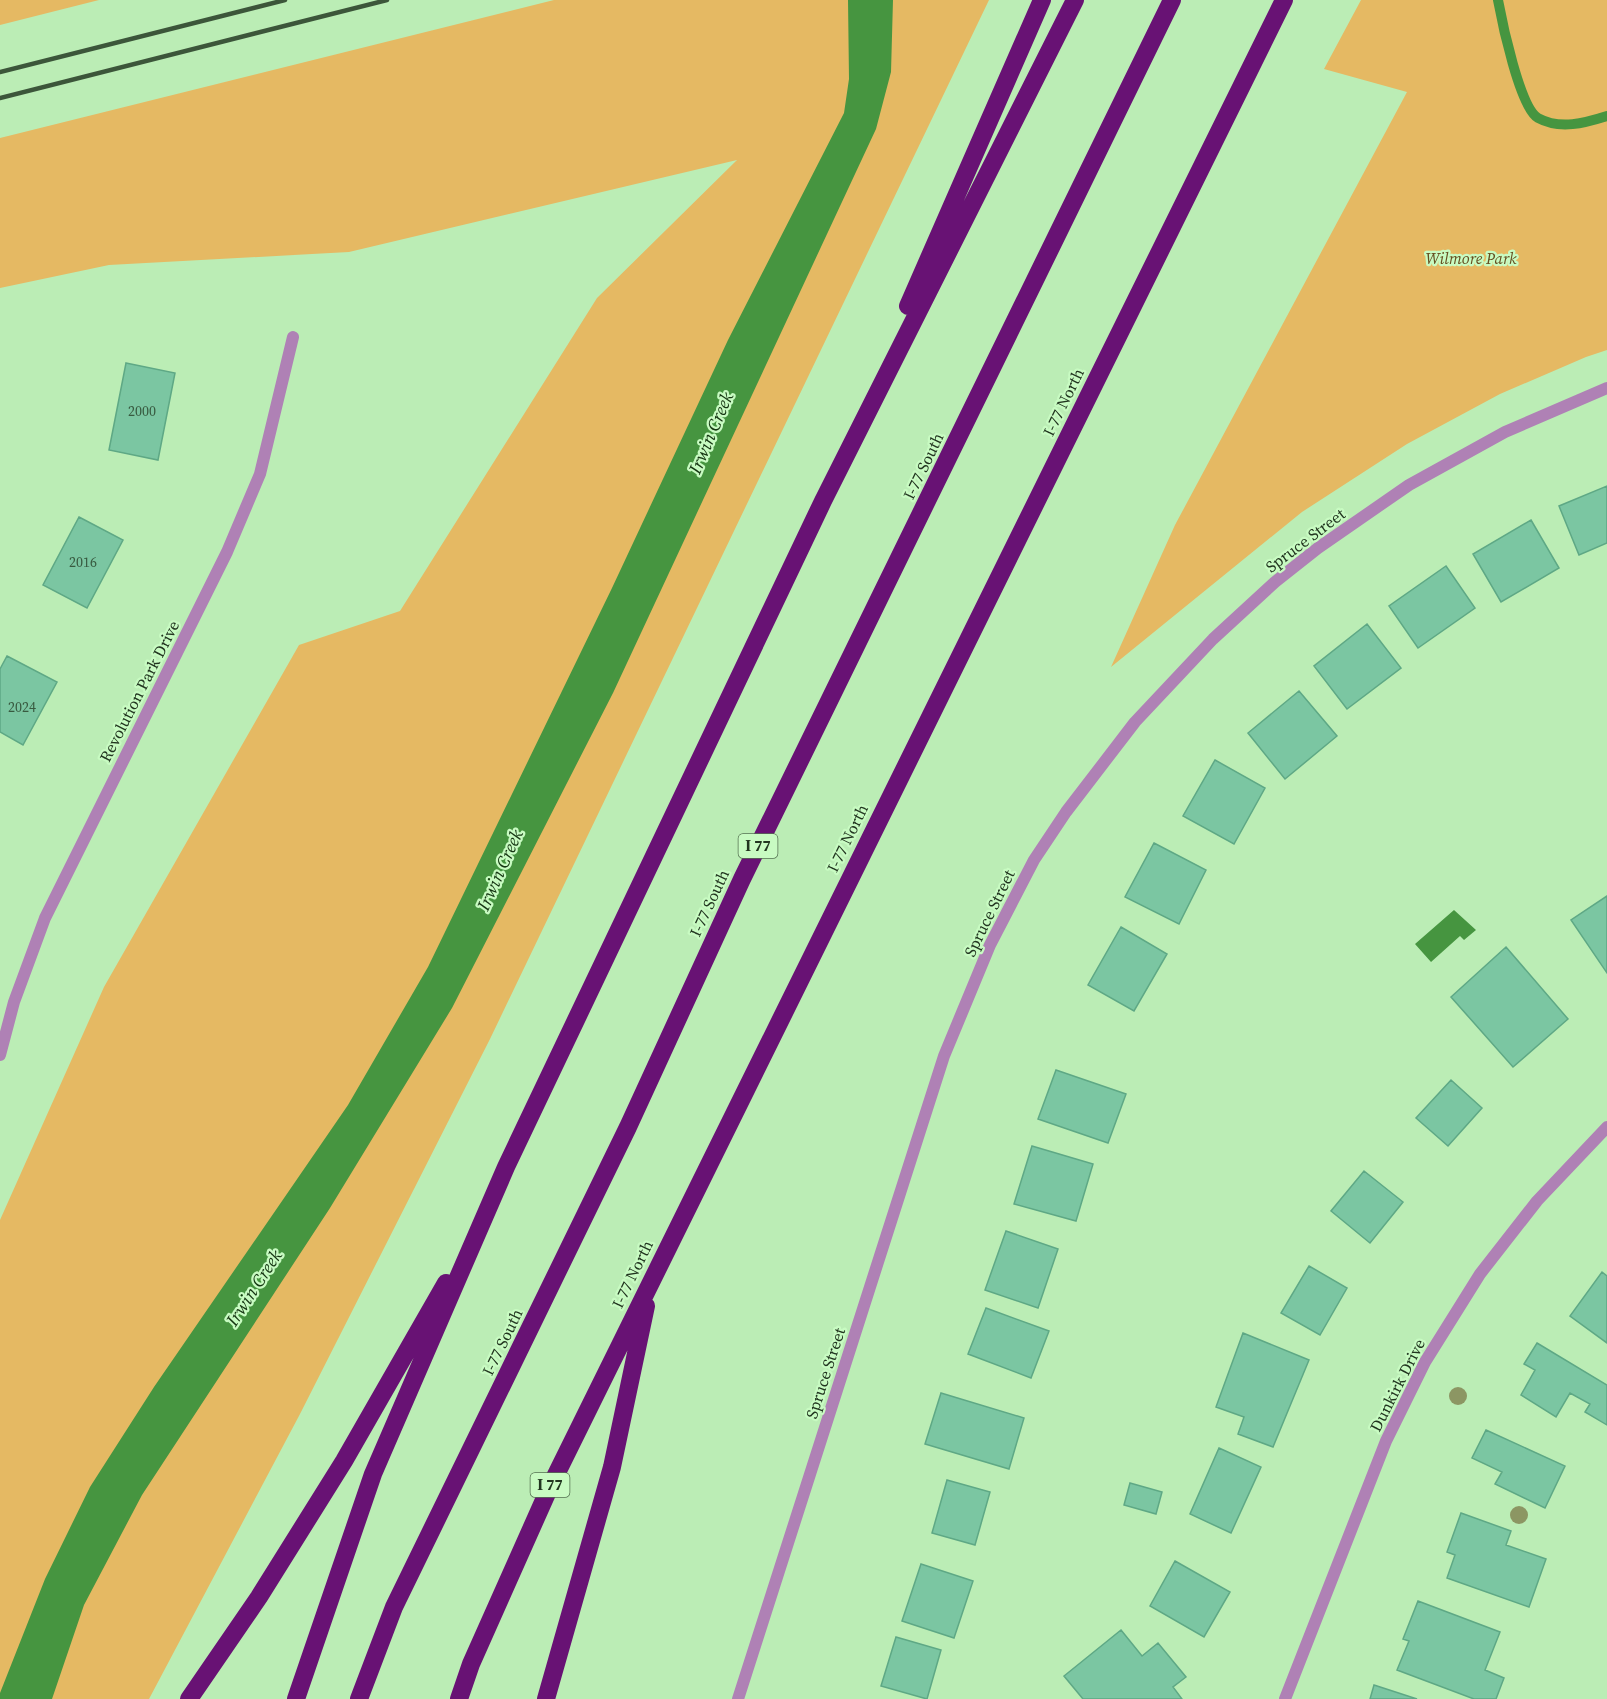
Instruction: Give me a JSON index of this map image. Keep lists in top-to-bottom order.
{
  "streets": {
    "highway": ["I-77 North", "I-77 South", "I 77"],
    "street": ["Spruce Street", "Revolution Park Drive", "Dunkirk Drive"]
  },
  "water": ["Irwin Creek"],
  "parks": ["Wilmore Park"],
  "house_numbers": ["2000", "2016", "2024"]
}
